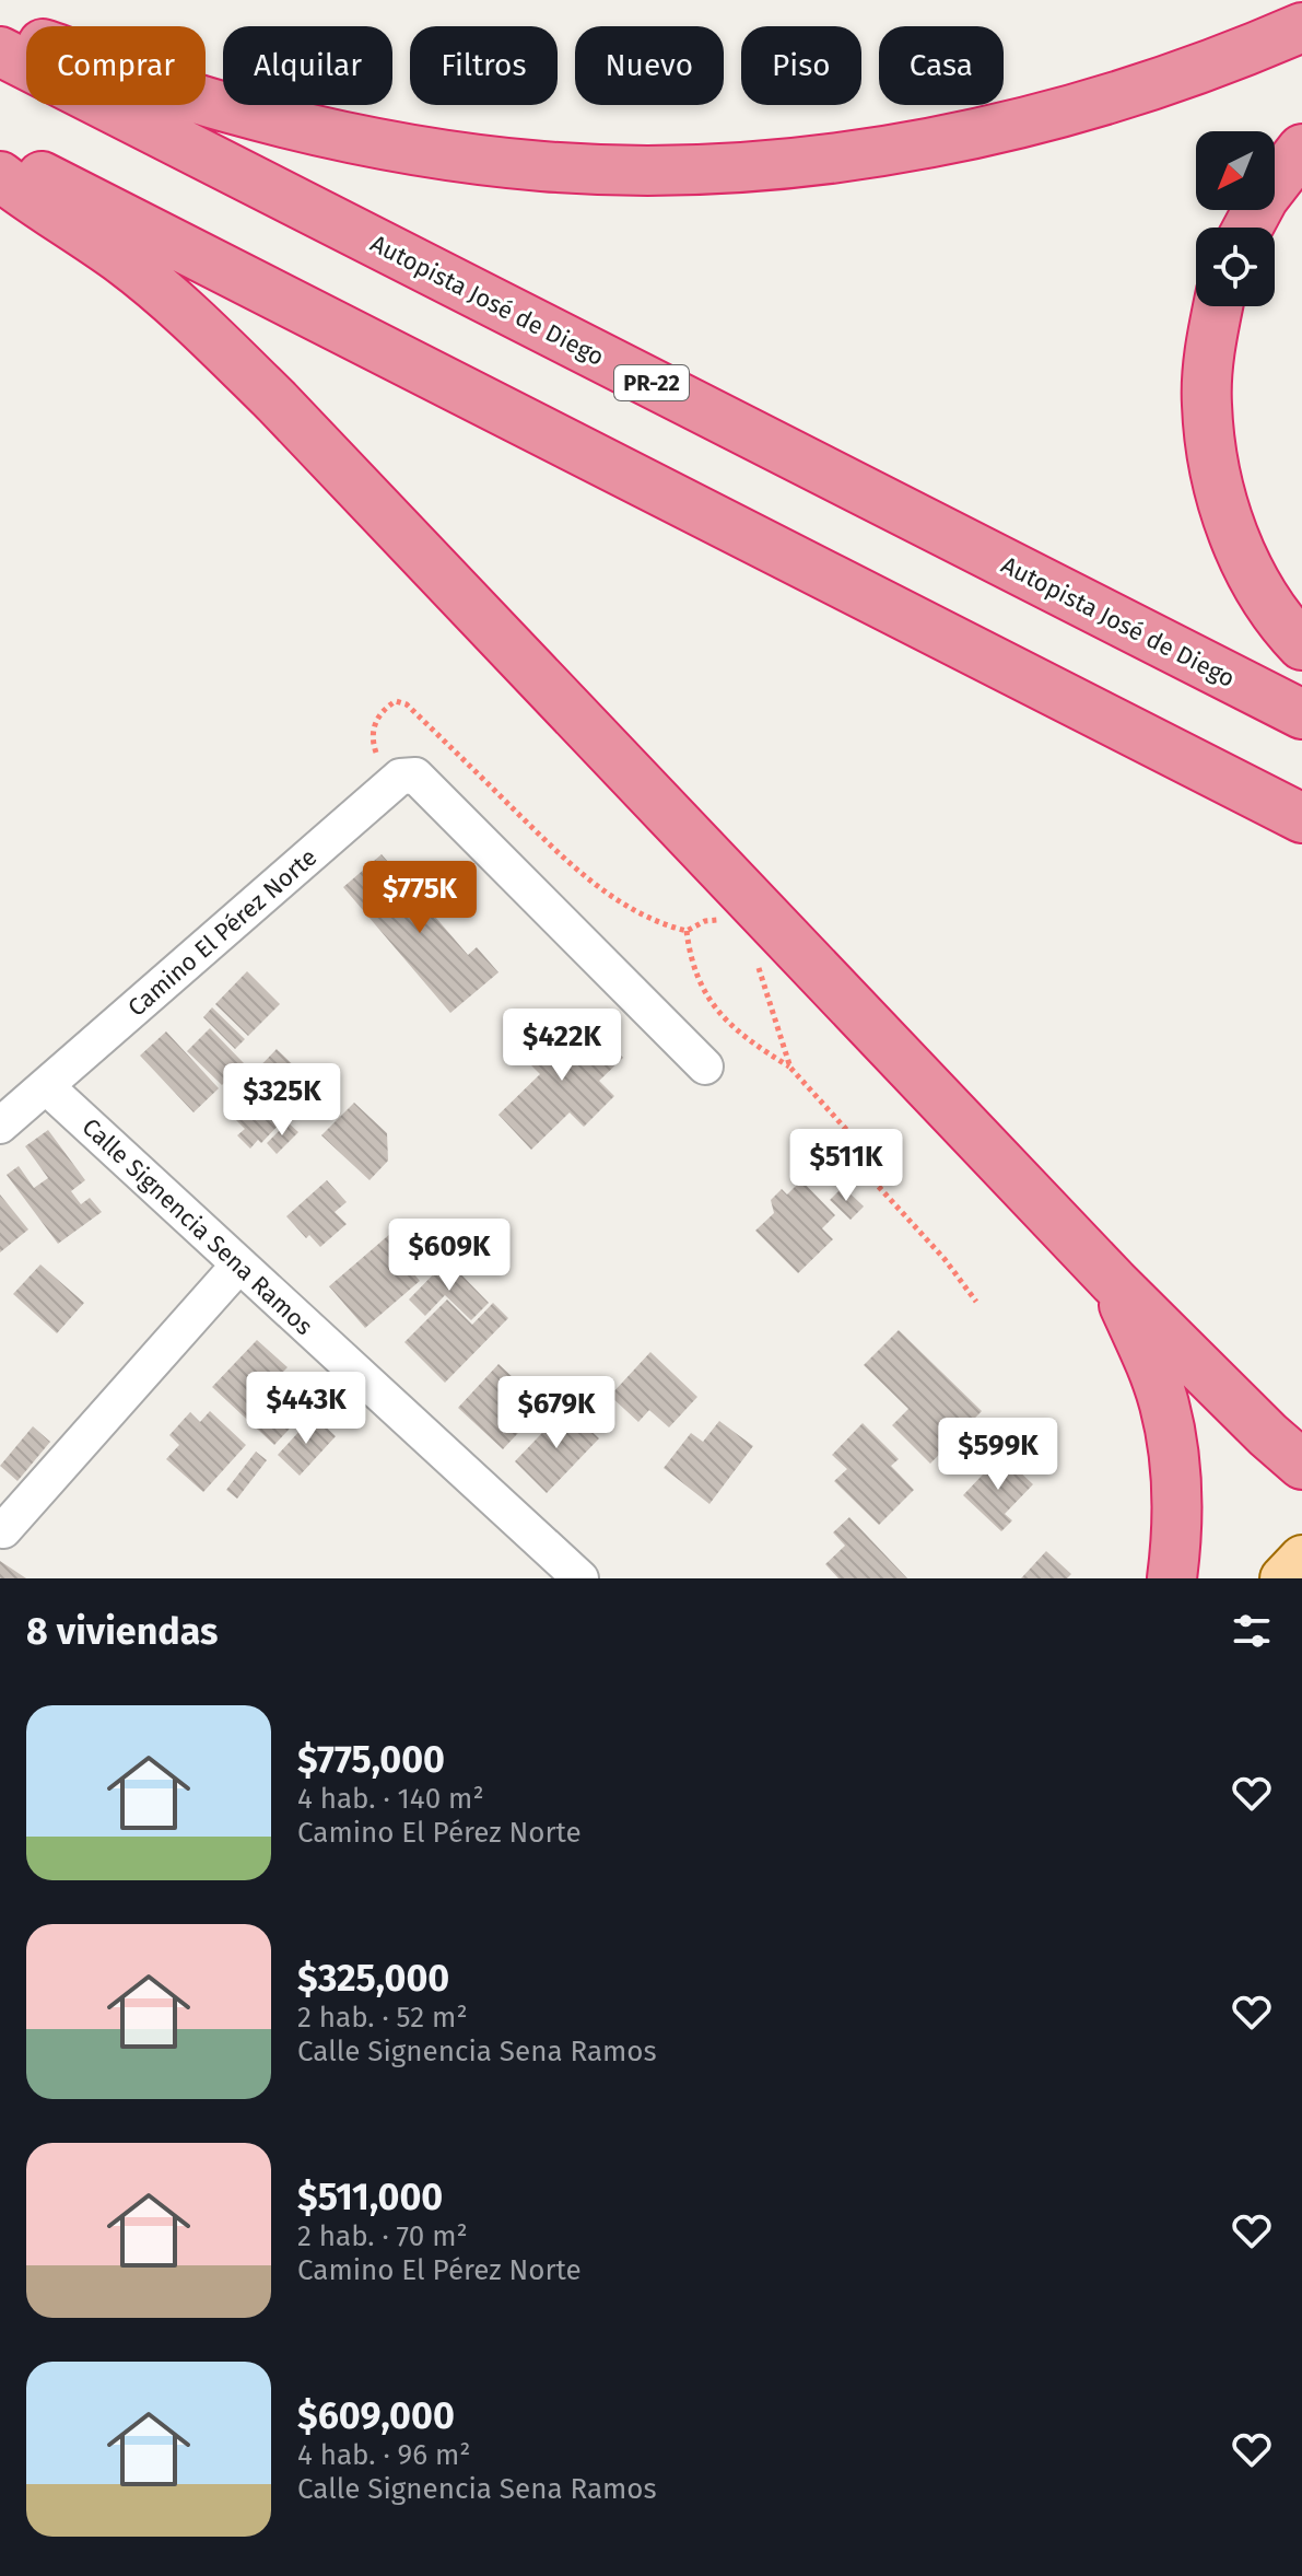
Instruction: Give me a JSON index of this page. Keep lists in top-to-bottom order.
{
  "streets": {
    "highway": ["Autopista José de Diego", "PR-22"],
    "street": ["Camino El Pérez Norte", "Calle Signencia Sena Ramos"]
  },
  "crossings": [
    ["Camino El Pérez Norte", "Calle Signencia Sena Ramos"]
  ],
  "north": "bottom left",
  "page": {
    "chip": [
      "Comprar",
      "Alquilar",
      "Filtros",
      "Nuevo",
      "Piso",
      "Casa"
    ],
    "price": [
      "$775K",
      "$422K",
      "$325K",
      "$511K",
      "$609K",
      "$443K",
      "$679K",
      "$599K"
    ],
    "heading": "8 viviendas",
    "list": [
      {
        "name": "$775,000",
        "note": "4 hab. · 140 m² · Camino El Pérez Norte"
      },
      {
        "name": "$325,000",
        "note": "2 hab. · 52 m² · Calle Signencia Sena Ramos"
      },
      {
        "name": "$511,000",
        "note": "2 hab. · 70 m² · Camino El Pérez Norte"
      },
      {
        "name": "$609,000",
        "note": "4 hab. · 96 m² · Calle Signencia Sena Ramos"
      }
    ]
  }
}
